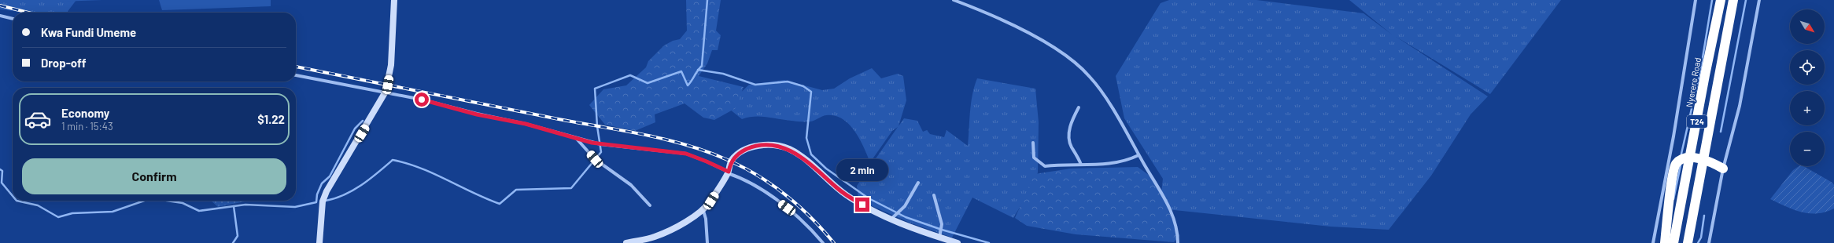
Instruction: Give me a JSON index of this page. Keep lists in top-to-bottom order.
{
  "streets": {
    "highway": ["Nyerere Road", "T24"]
  },
  "north": "bottom right",
  "page": {
    "map_buttons": ["+", "−"],
    "banner": ["Kwa Fundi Umeme", "Drop-off"],
    "list": [
      {
        "name": "Economy",
        "note": "1 min · 15:43",
        "value": "$1.22"
      }
    ],
    "buttons": "Confirm",
    "bubble": "2 min"
  }
}
